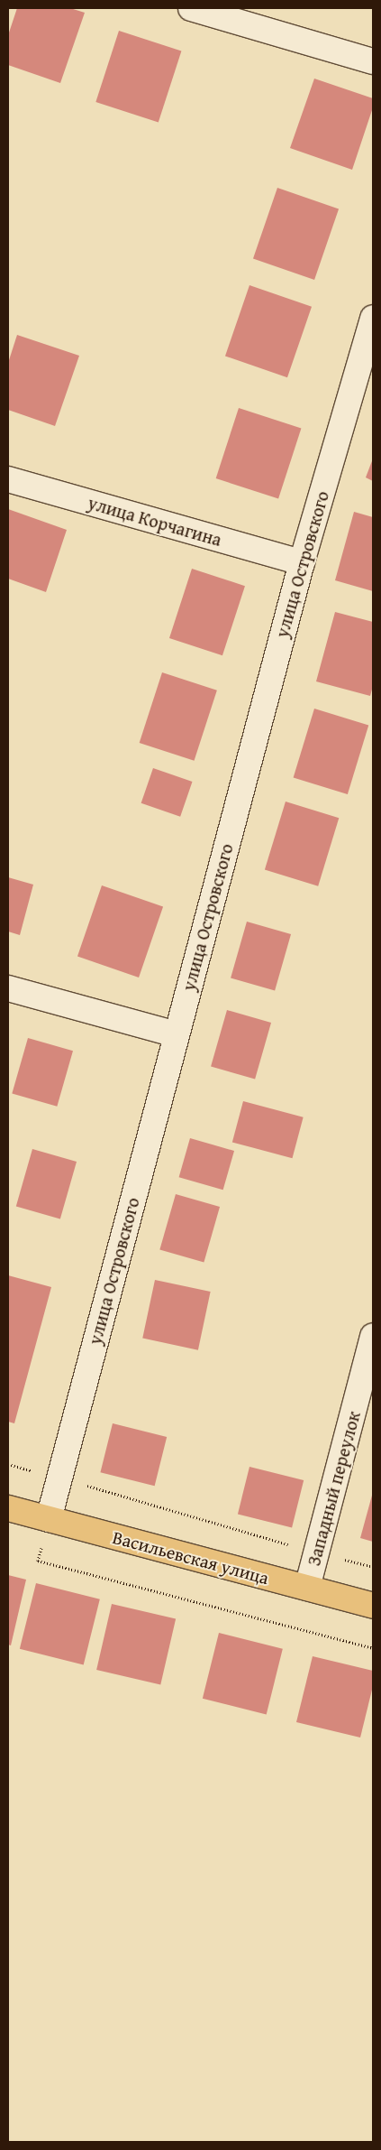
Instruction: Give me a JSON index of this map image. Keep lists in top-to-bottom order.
{
  "streets": {
    "main road": ["Васильевская улица"],
    "street": ["улица Корчагина", "улица Островского", "Западный переулок"]
  },
  "crossings": [
    ["улица Корчагина", "улица Островского"],
    ["улица Островского", "Васильевская улица"],
    ["Западный переулок", "Васильевская улица"]
  ]
}
